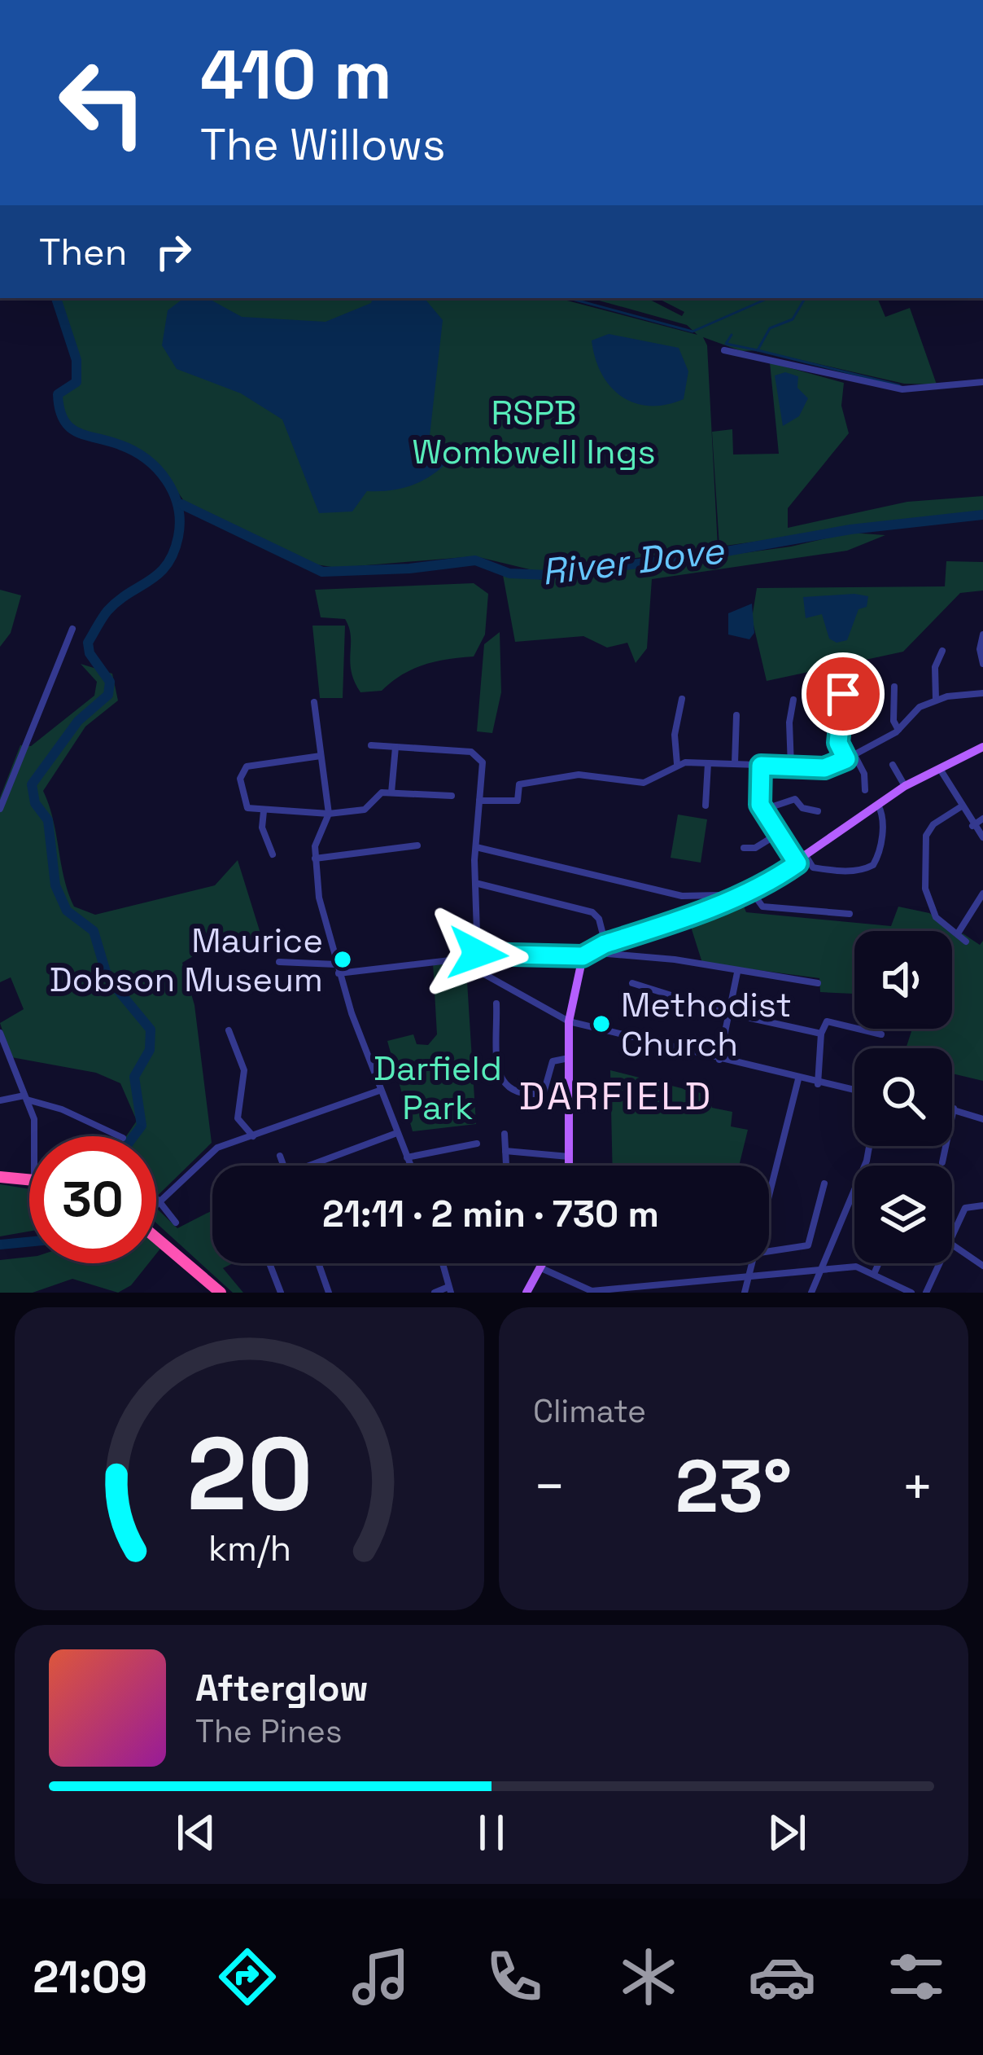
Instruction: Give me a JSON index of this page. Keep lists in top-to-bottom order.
{
  "districts": ["DARFIELD"],
  "water": ["River Dove"],
  "parks": ["RSPB Wombwell Ings", "Darfield Park"],
  "places": ["Maurice Dobson Museum", "Methodist Church"],
  "page": {
    "turn": ["410 m", "The Willows"],
    "then": "Then",
    "limit": "30",
    "trip": "21:11 · 2 min · 730 m",
    "tile": "Climate",
    "heat": ["−", "23°", "+"],
    "song": ["Afterglow", "The Pines"],
    "tabs": "21:09",
    "gauge": ["20", "km/h"]
  }
}
